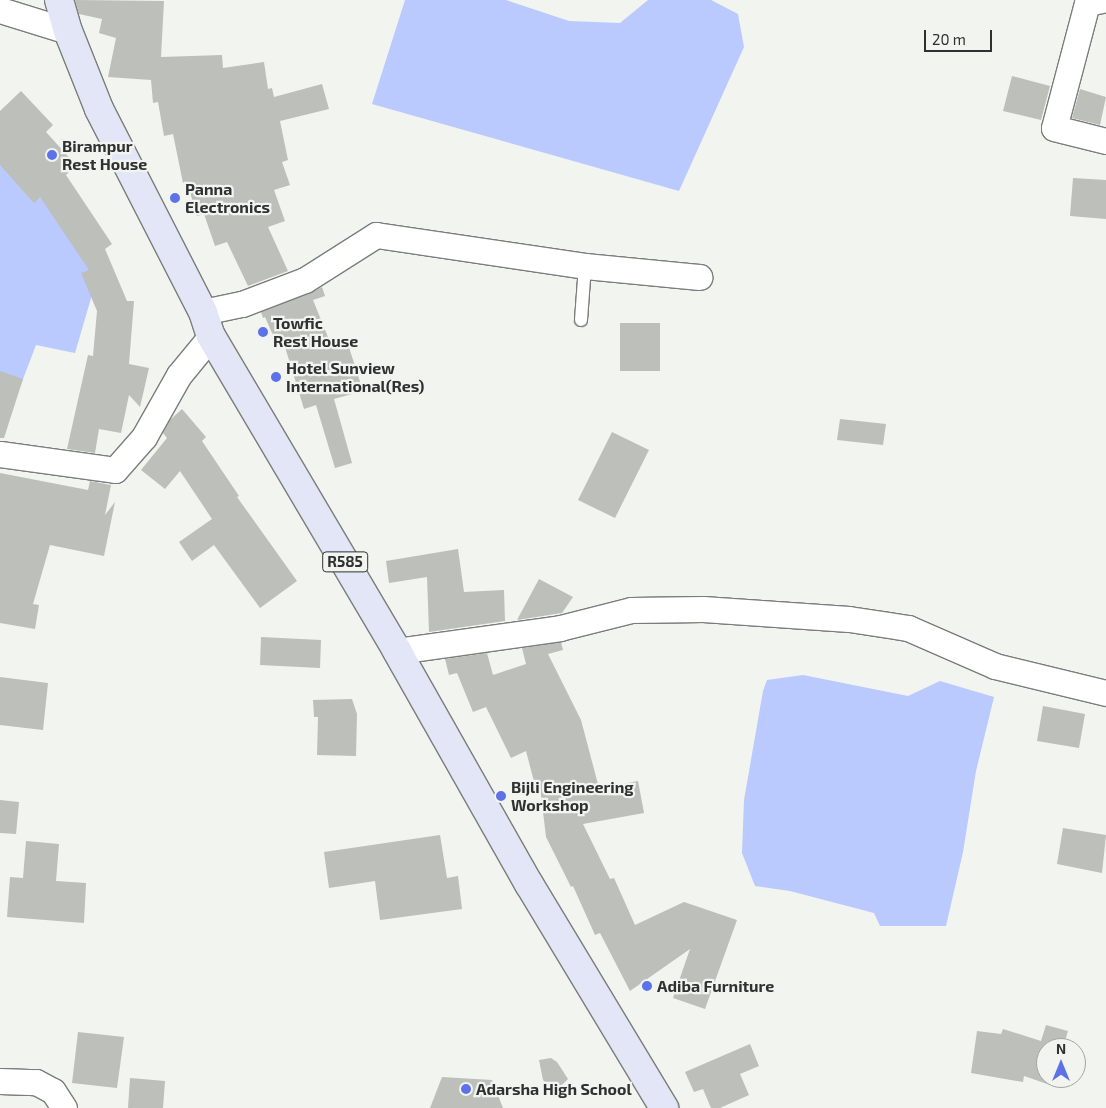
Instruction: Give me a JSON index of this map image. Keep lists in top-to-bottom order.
{
  "streets": {
    "main road": ["R585"]
  },
  "places": [
    "Birampur Rest House",
    "Panna Electronics",
    "Towfic Rest House",
    "Hotel Sunview International(Res)",
    "Bijli Engineering Workshop",
    "Adiba Furniture",
    "Adarsha High School"
  ],
  "scale_bar": "20 m",
  "north": "top"
}
